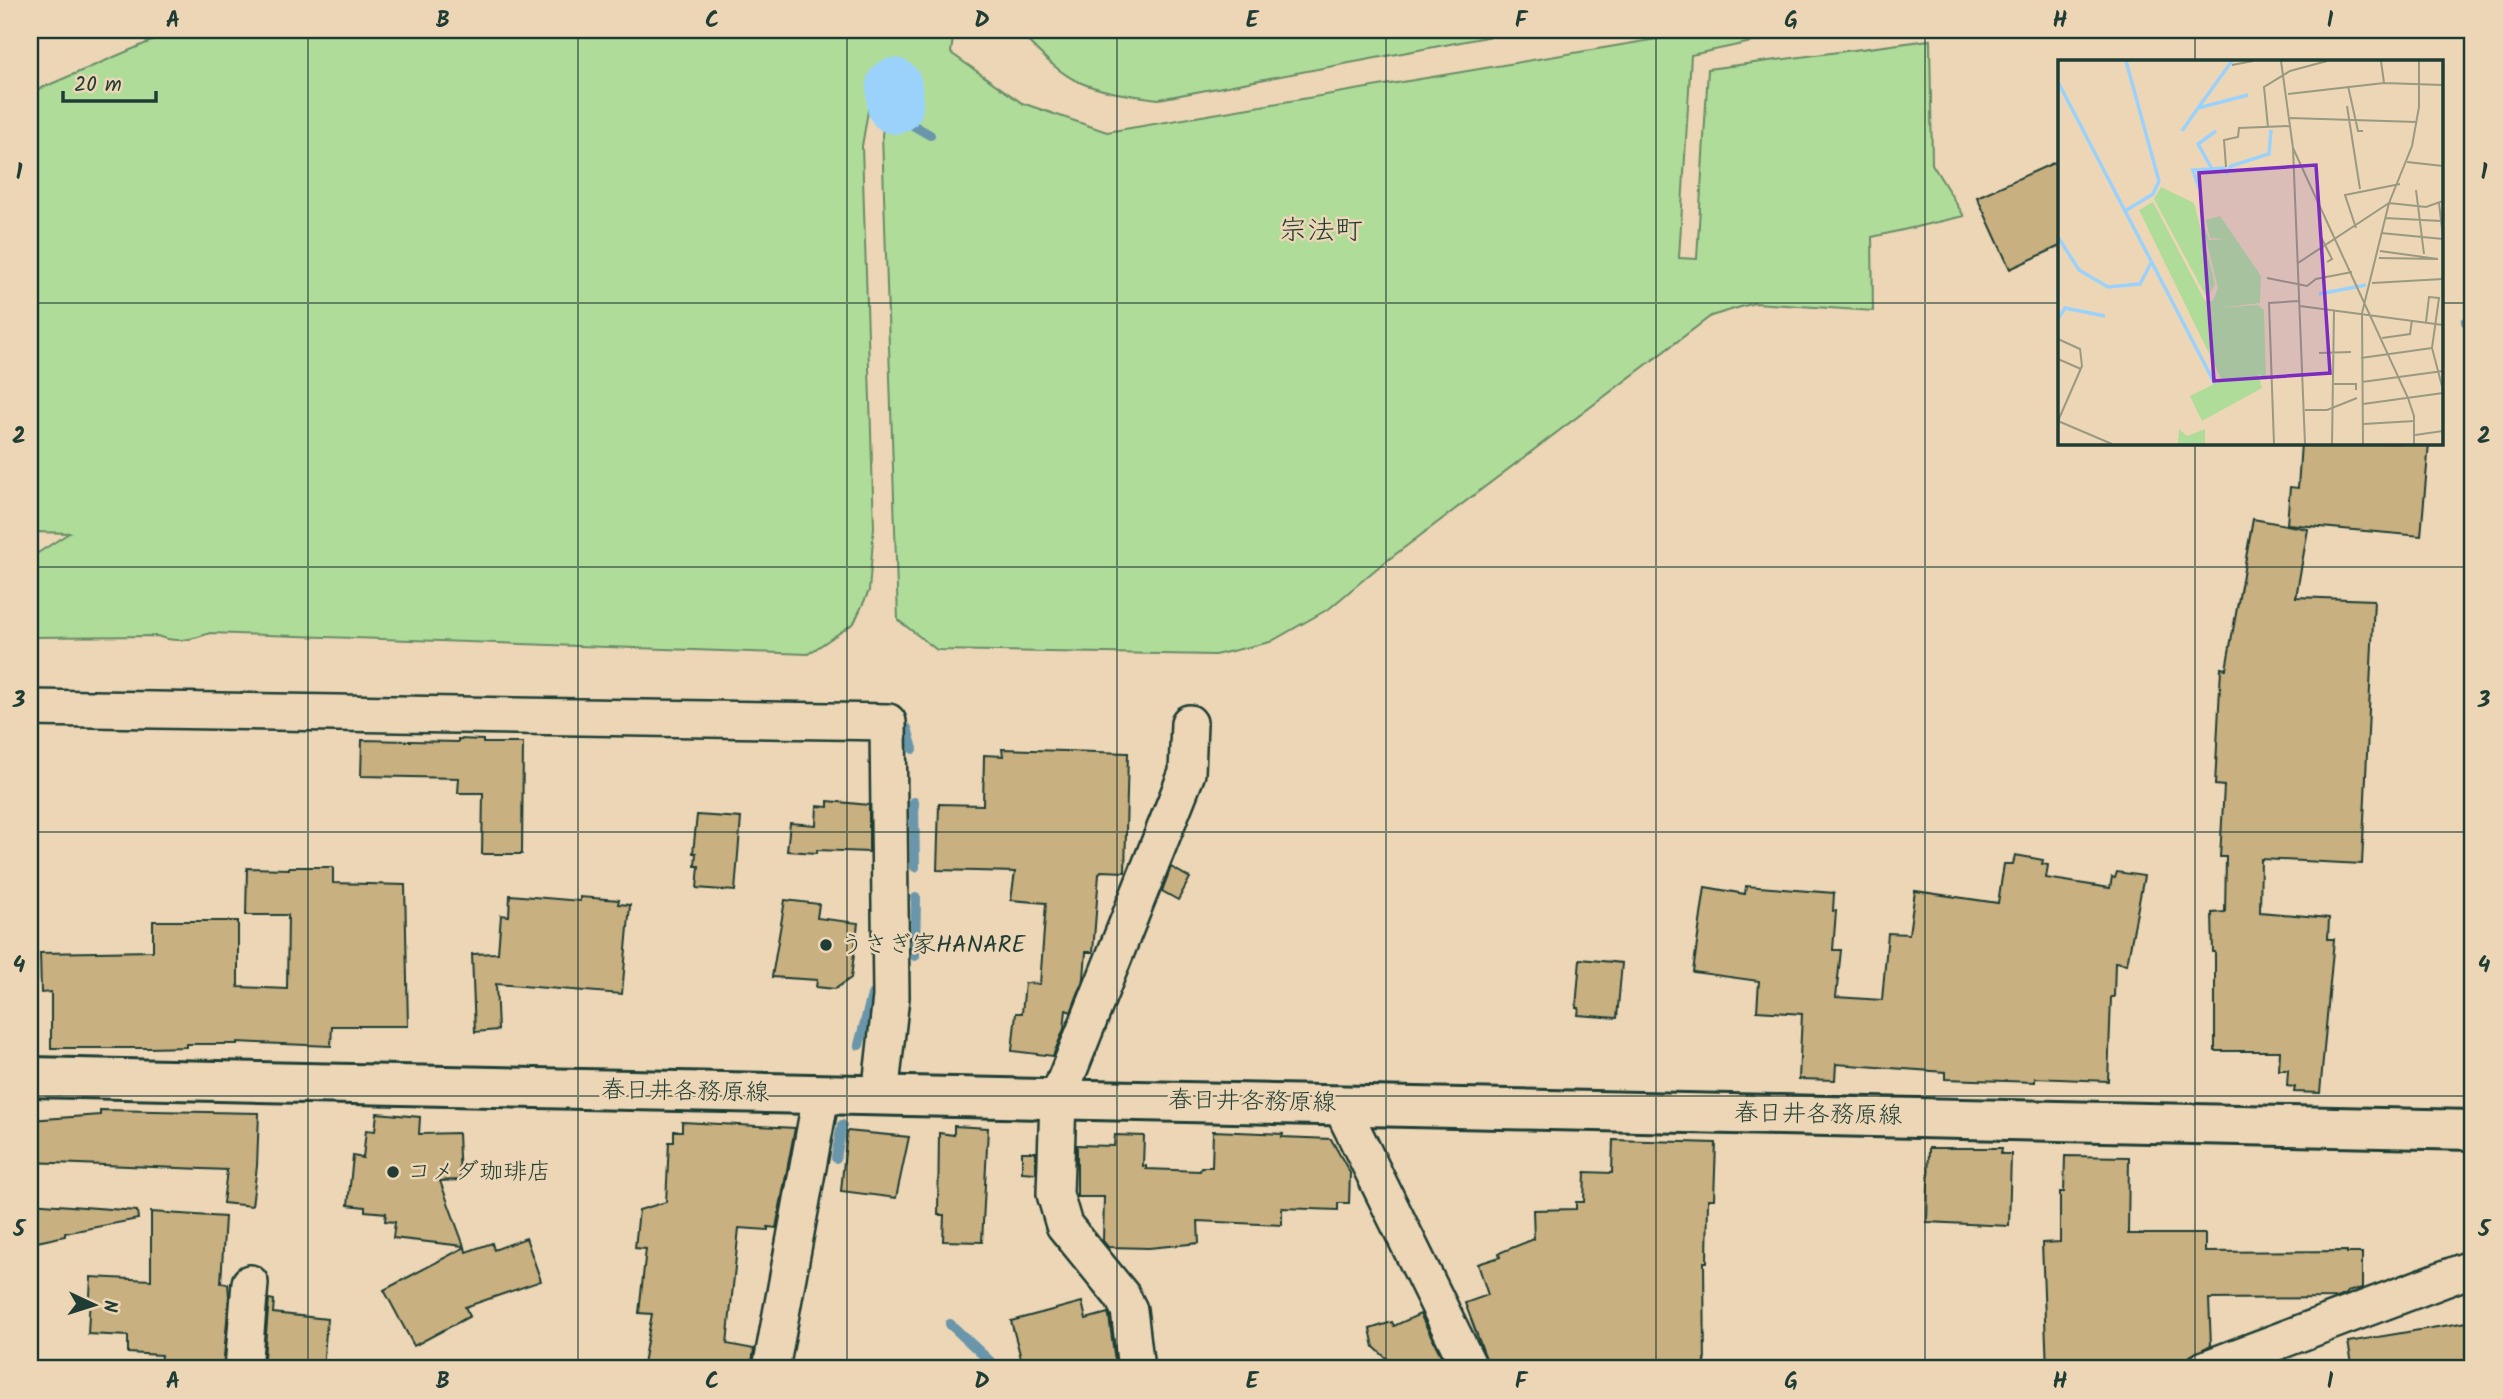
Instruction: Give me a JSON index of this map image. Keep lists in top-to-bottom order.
{
  "streets": {
    "main road": ["春日井各務原線"]
  },
  "districts": ["宗法町"],
  "places": ["うさぎ家HANARE", "コメダ珈琲店"],
  "scale_bar": "20 m",
  "north": "right",
  "grid": {
    "columns": [
      "A",
      "B",
      "C",
      "D",
      "E",
      "F",
      "G",
      "H",
      "I"
    ],
    "rows": [
      "1",
      "2",
      "3",
      "4",
      "5"
    ]
  }
}
